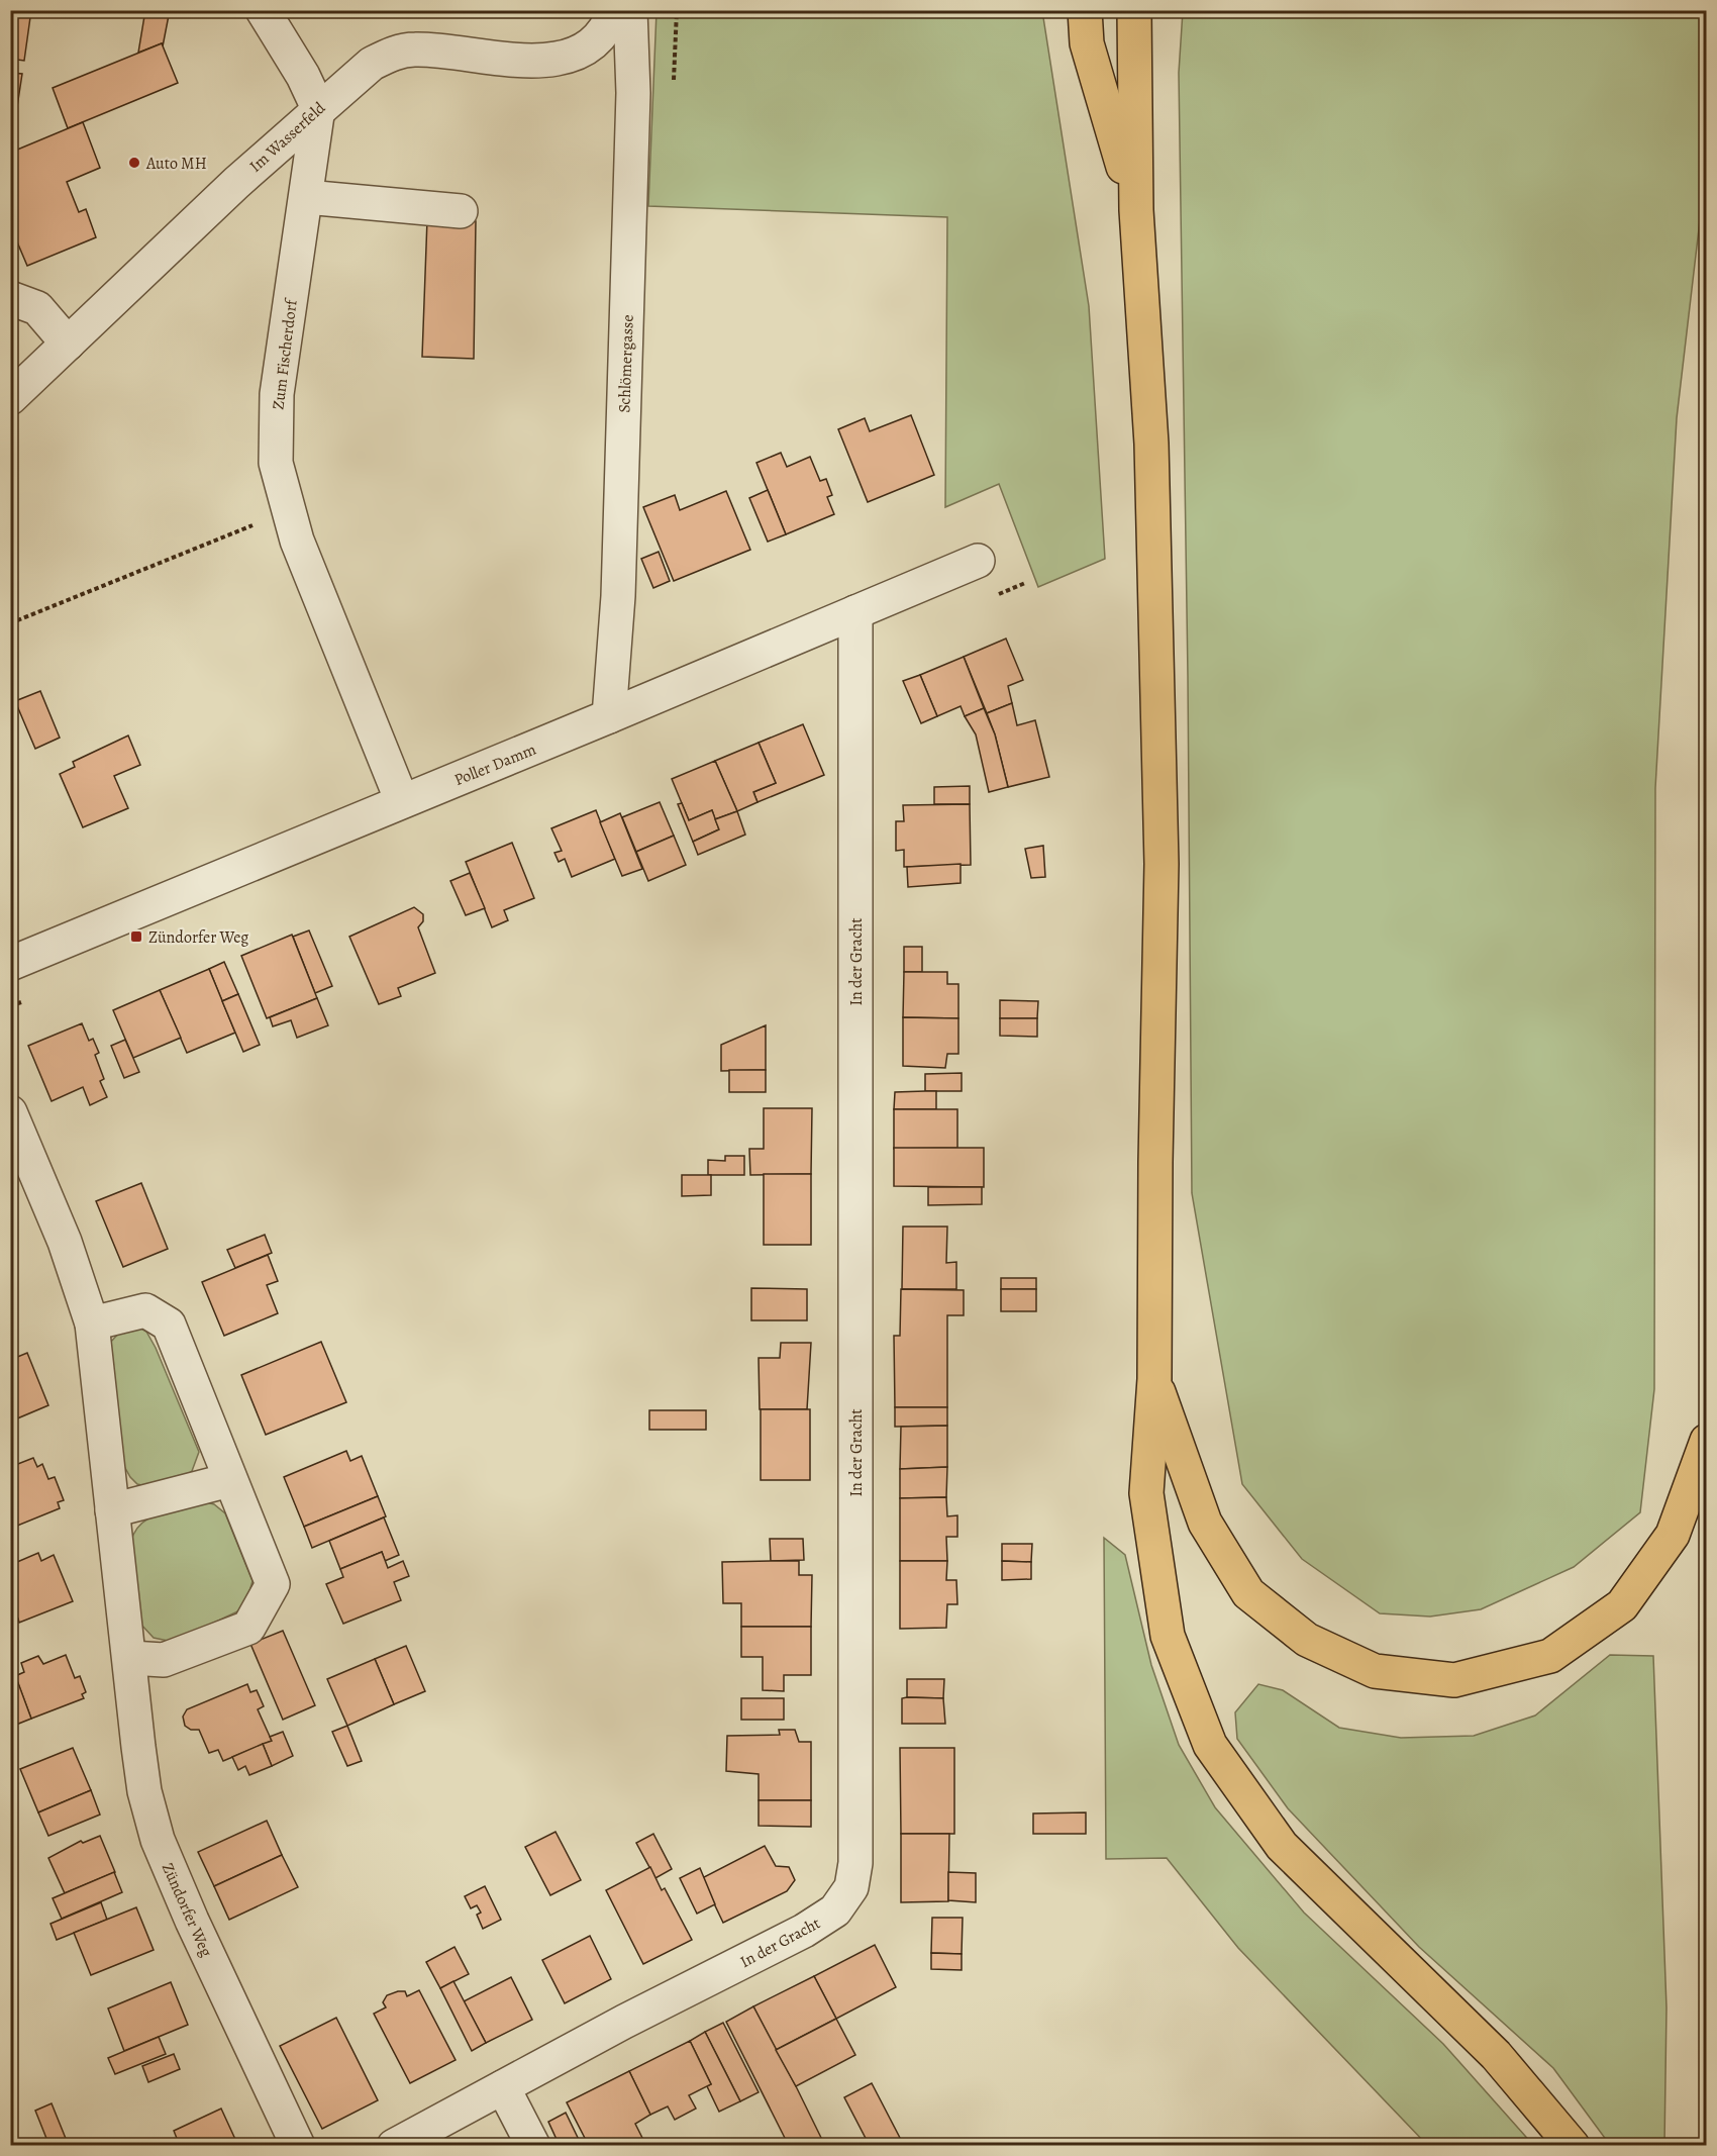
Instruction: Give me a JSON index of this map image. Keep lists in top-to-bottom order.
{
  "streets": {
    "street": [
      "Im Wasserfeld",
      "Zum Fischerdorf",
      "Schlömergasse",
      "Poller Damm",
      "In der Gracht",
      "Zündorfer Weg"
    ]
  },
  "crossings": [
    ["Im Wasserfeld", "Zum Fischerdorf"],
    ["Zum Fischerdorf", "Poller Damm"],
    ["Schlömergasse", "Poller Damm"],
    ["Poller Damm", "In der Gracht"]
  ],
  "places": {
    "other": ["Auto MH"],
    "transit": ["Zündorfer Weg"]
  }
}
